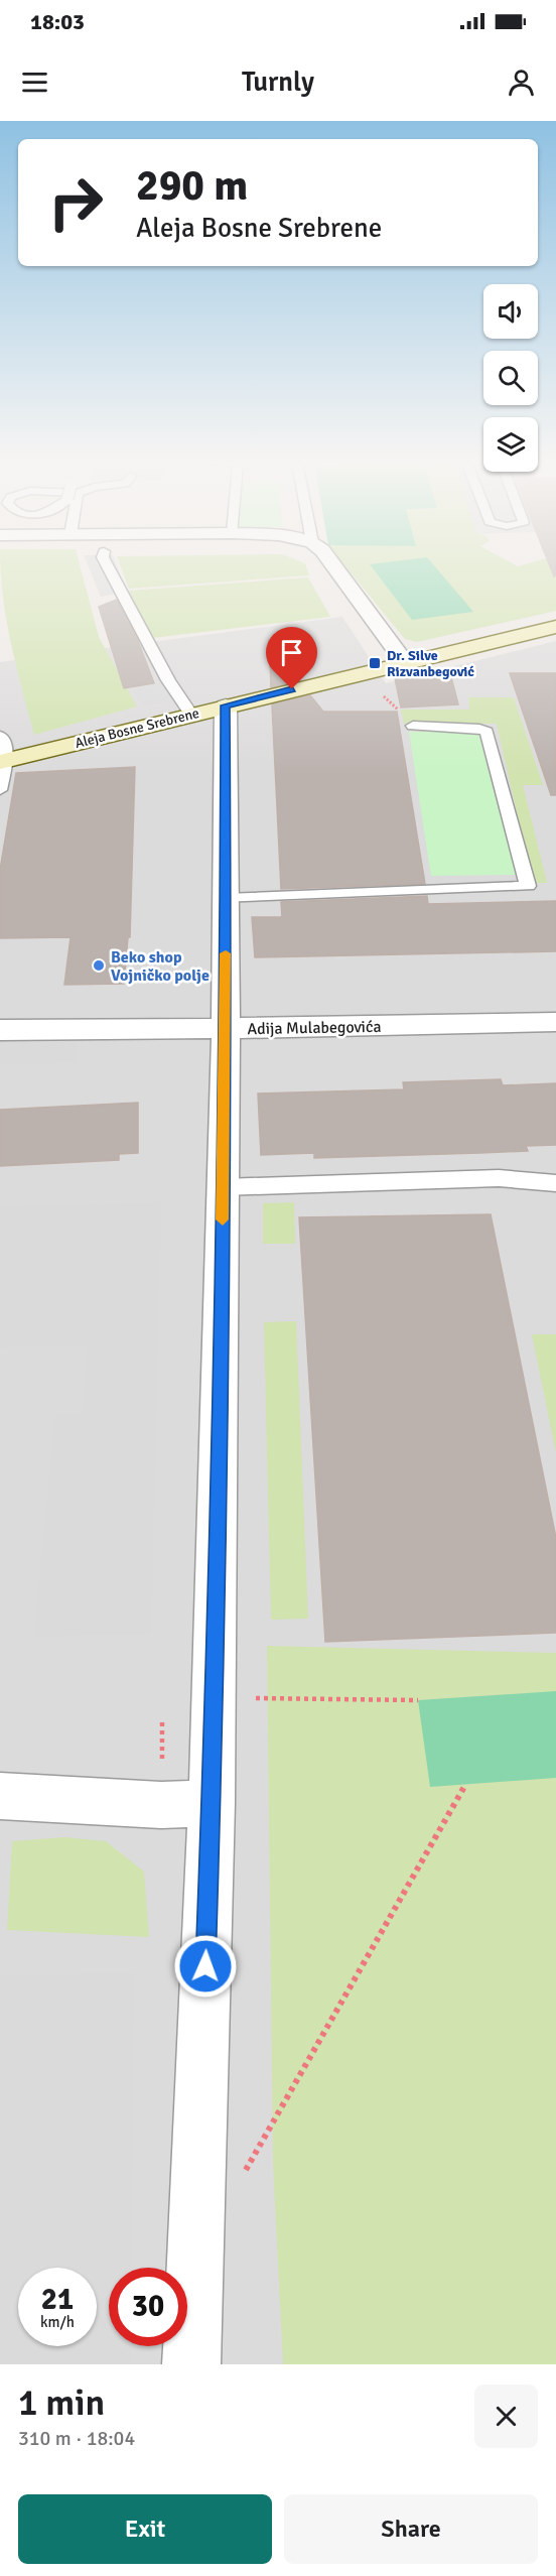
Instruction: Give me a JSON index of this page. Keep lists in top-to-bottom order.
{
  "streets": {
    "street": ["Aleja Bosne Srebrene", "Adija Mulabegovića"]
  },
  "places": {
    "transit": ["Dr. Silve Rizvanbegović"],
    "other": ["Beko shop Vojničko polje"]
  },
  "page": {
    "status": "18:03",
    "header": "Turnly",
    "turn": ["290 m", "Aleja Bosne Srebrene"],
    "speed": "21 km/h",
    "limit": "30",
    "heading": ["1 min", "310 m · 18:04"],
    "buttons": ["Exit", "Share"]
  }
}
